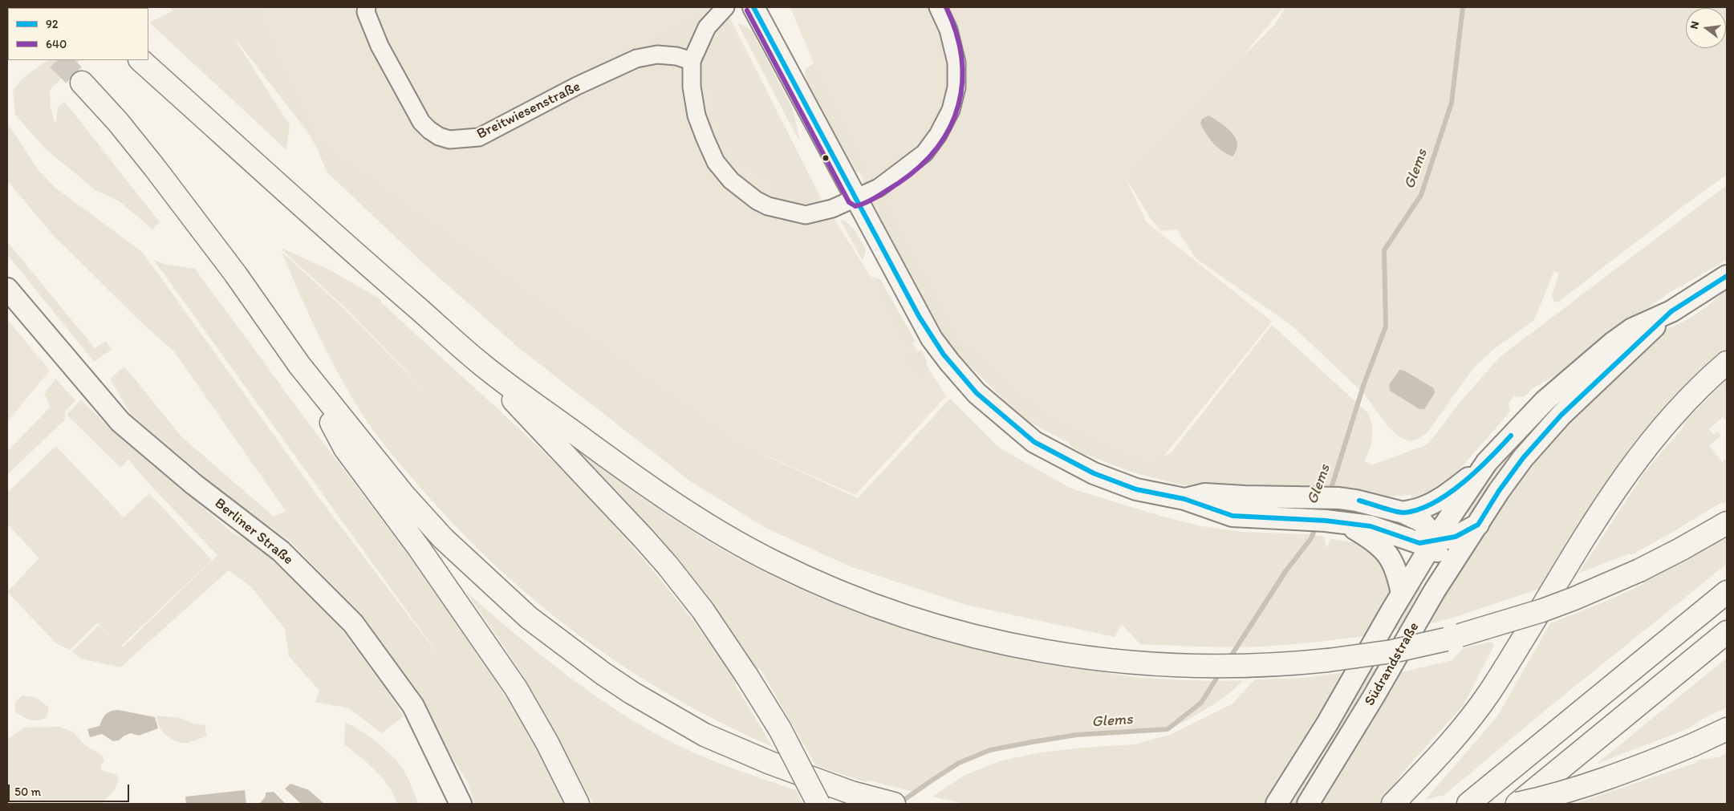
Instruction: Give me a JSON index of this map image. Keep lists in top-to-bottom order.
{
  "streets": {
    "main road": ["Berliner Straße", "Südrandstraße"],
    "street": ["Breitwiesenstraße"]
  },
  "water": ["Glems"],
  "lines": ["transit line 92", "transit line 640"],
  "legend": ["92", "640"],
  "scale_bar": "50 m",
  "north": "left"
}
